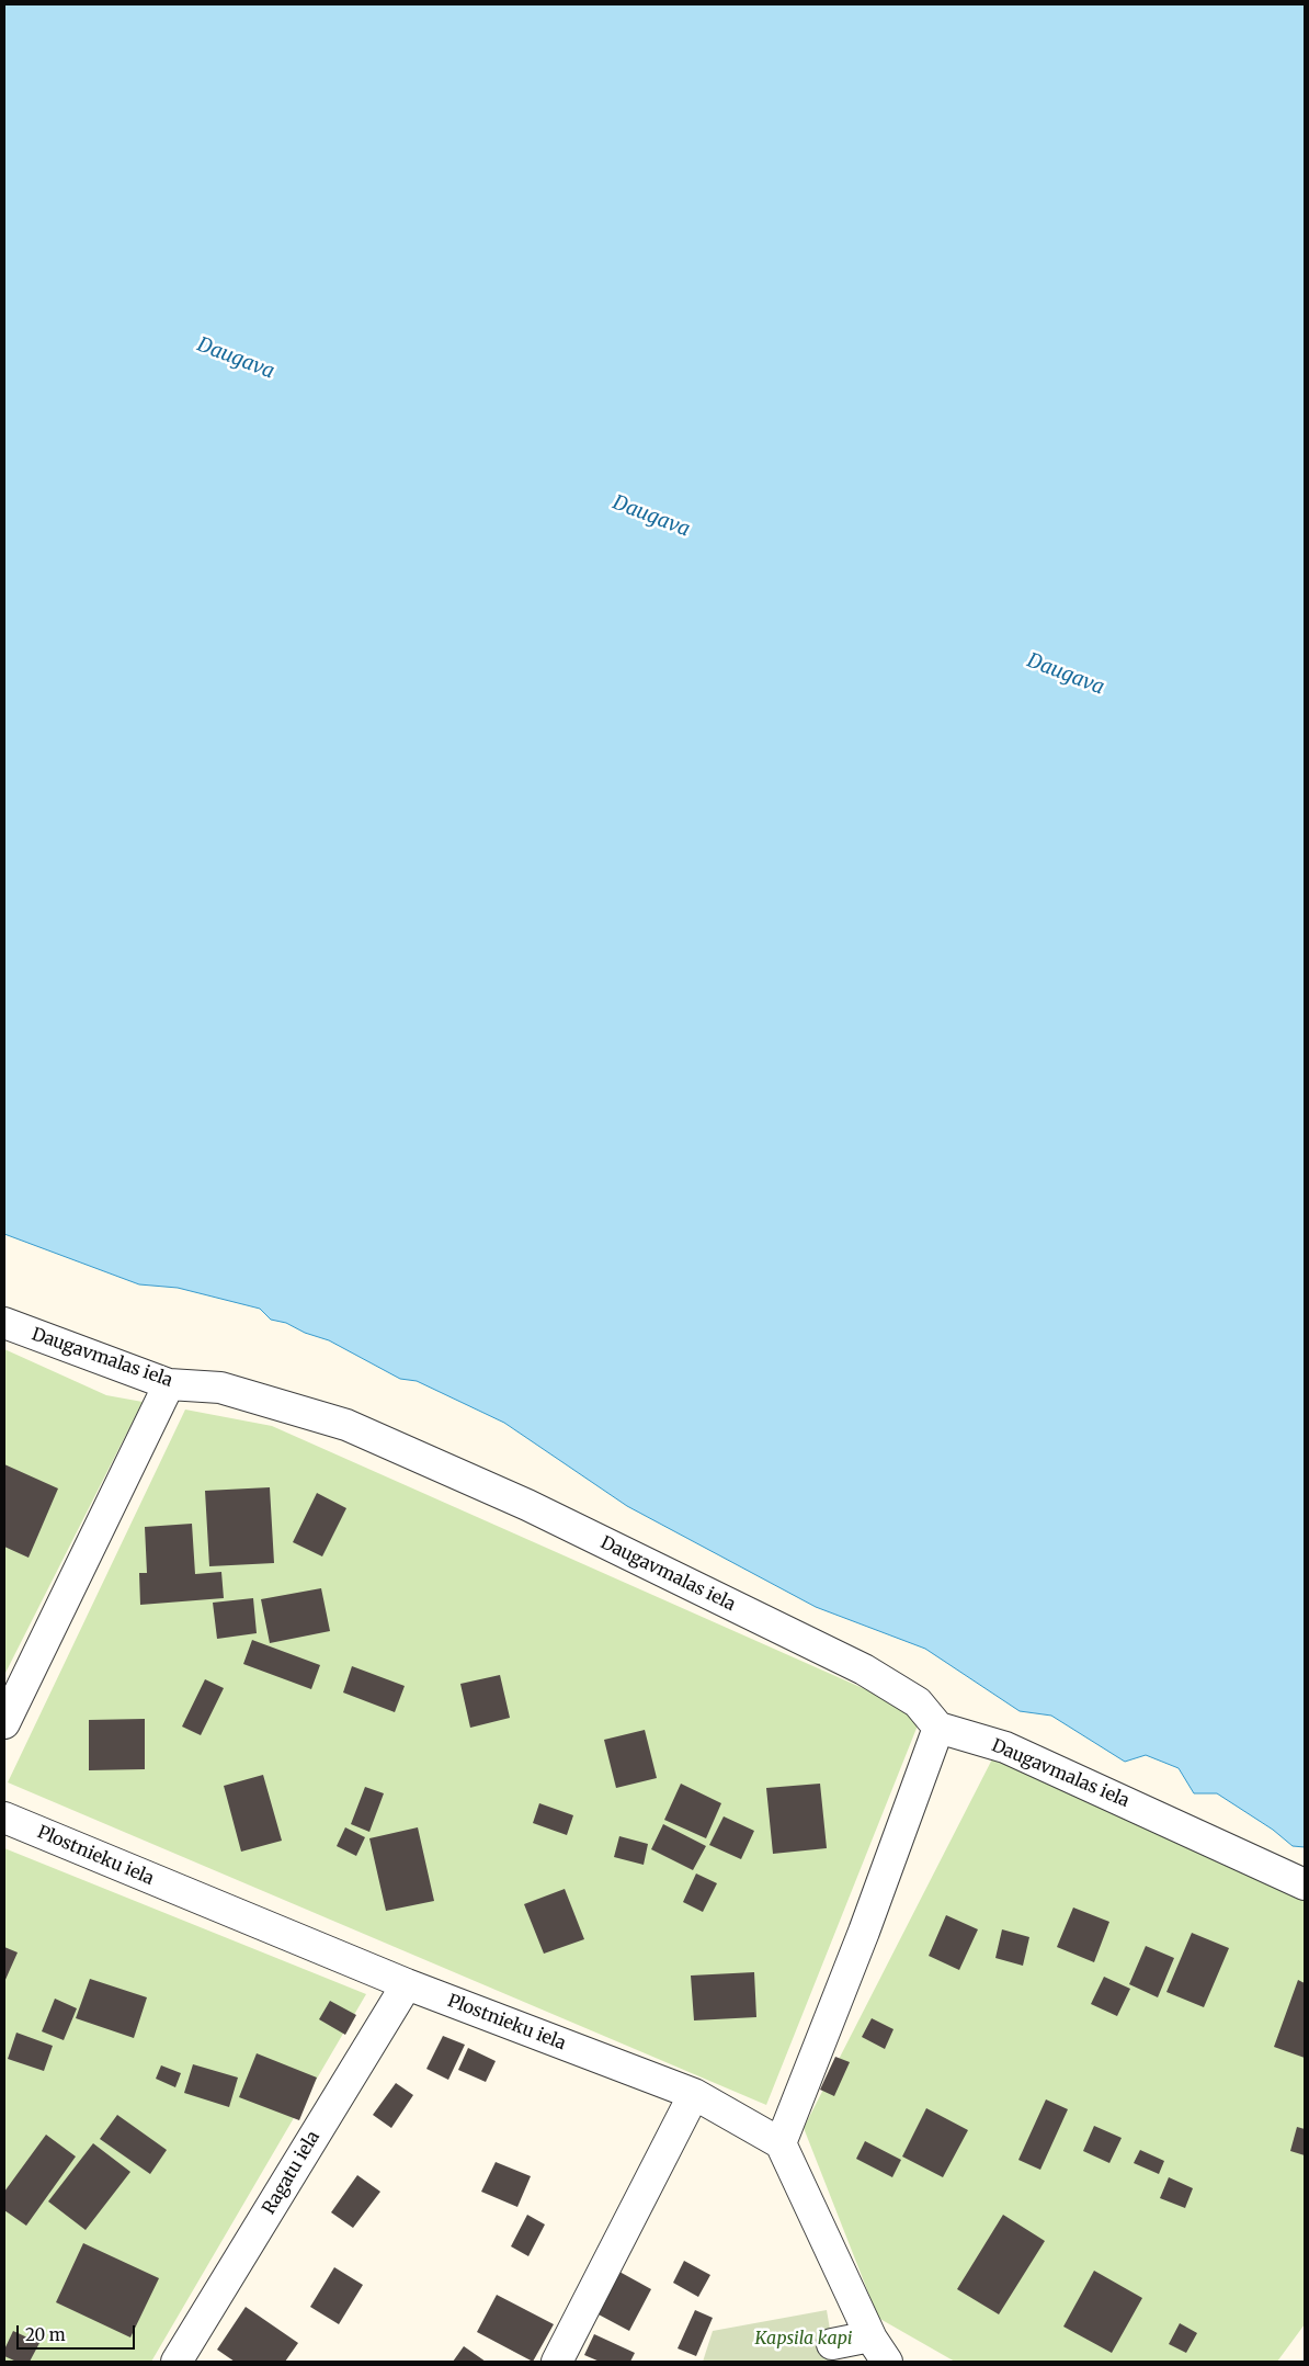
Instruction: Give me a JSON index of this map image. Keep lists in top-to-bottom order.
{
  "streets": {
    "street": ["Daugavmalas iela", "Plostnieku iela", "Ragatu iela"]
  },
  "crossings": [
    ["Plostnieku iela", "Ragatu iela"]
  ],
  "water": ["Daugava"],
  "parks": ["Kapsila kapi"],
  "scale_bar": "20 m"
}
